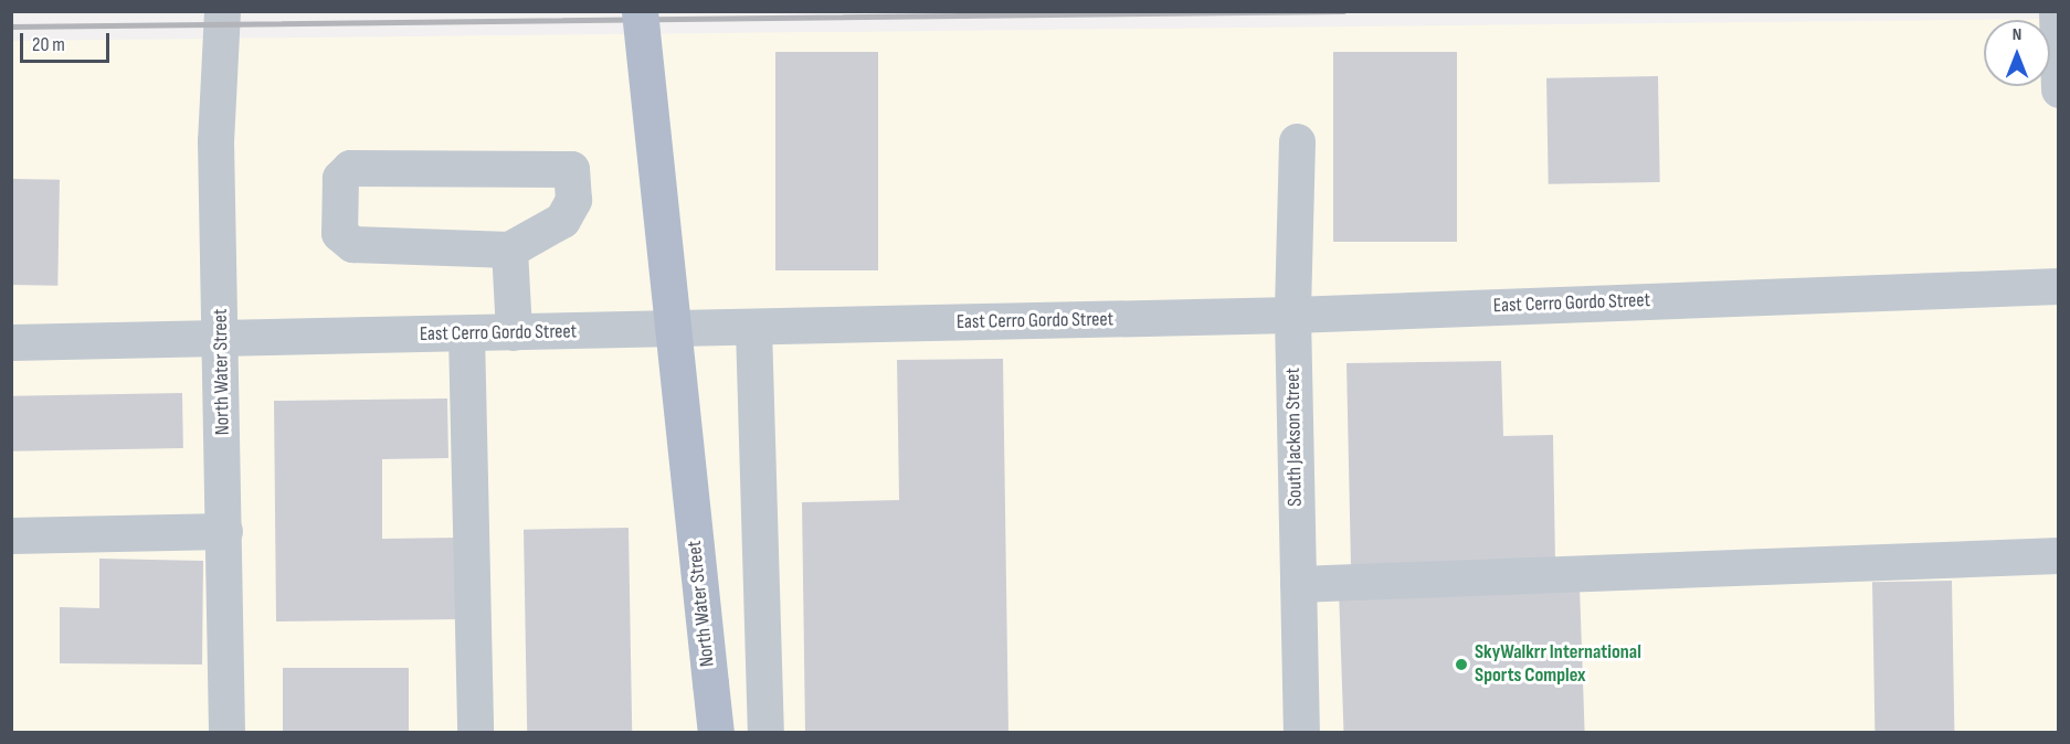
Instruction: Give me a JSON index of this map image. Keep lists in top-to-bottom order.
{
  "streets": {
    "main road": ["North Water Street"],
    "street": ["East Cerro Gordo Street", "South Jackson Street"]
  },
  "crossings": [
    ["East Cerro Gordo Street", "North Water Street"],
    ["East Cerro Gordo Street", "South Jackson Street"]
  ],
  "places": ["SkyWalkrr International Sports Complex"],
  "scale_bar": "20 m",
  "north": "top"
}
